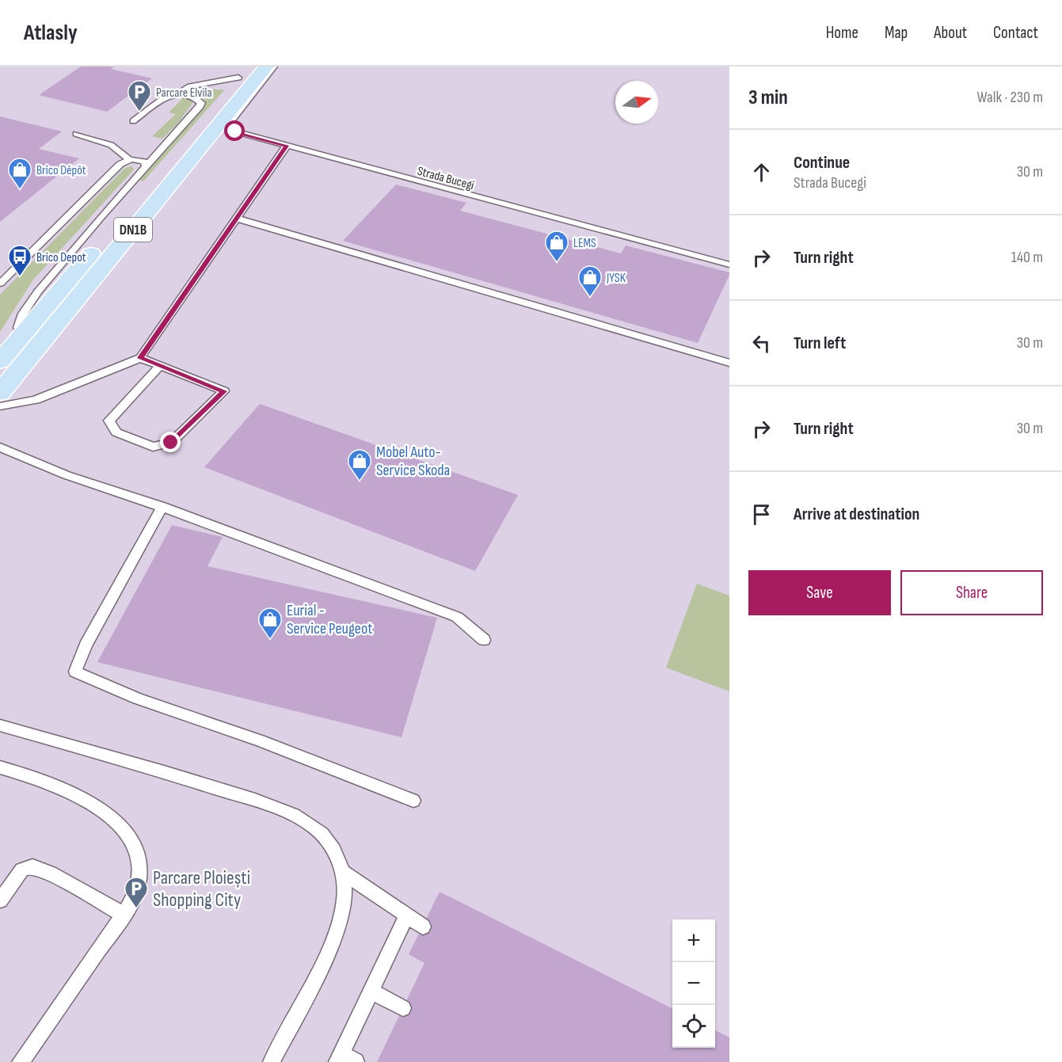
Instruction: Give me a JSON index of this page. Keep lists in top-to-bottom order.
{
  "streets": {
    "main road": ["DN1B"],
    "lane": ["Strada Bucegi"]
  },
  "places": {
    "parking": ["Parcare Elvila", "Parcare Ploiești Shopping City"],
    "shop": [
      "Brico Dépôt",
      "LEMS",
      "JYSK",
      "Mobel Auto- Service Skoda",
      "Eurial - Service Peugeot"
    ],
    "bus stop": ["Brico Depot"]
  },
  "north": "right",
  "page": {
    "header": "Atlasly",
    "nav": [
      "Home",
      "Map",
      "About",
      "Contact"
    ],
    "heading": ["3 min", "Walk · 230 m"],
    "list": [
      ["Continue", "Strada Bucegi", "30 m"],
      ["Turn right", "140 m"],
      ["Turn left", "30 m"],
      ["Turn right", "30 m"],
      "Arrive at destination"
    ],
    "buttons": ["Save", "Share"],
    "map_buttons": ["+", "−"]
  }
}
